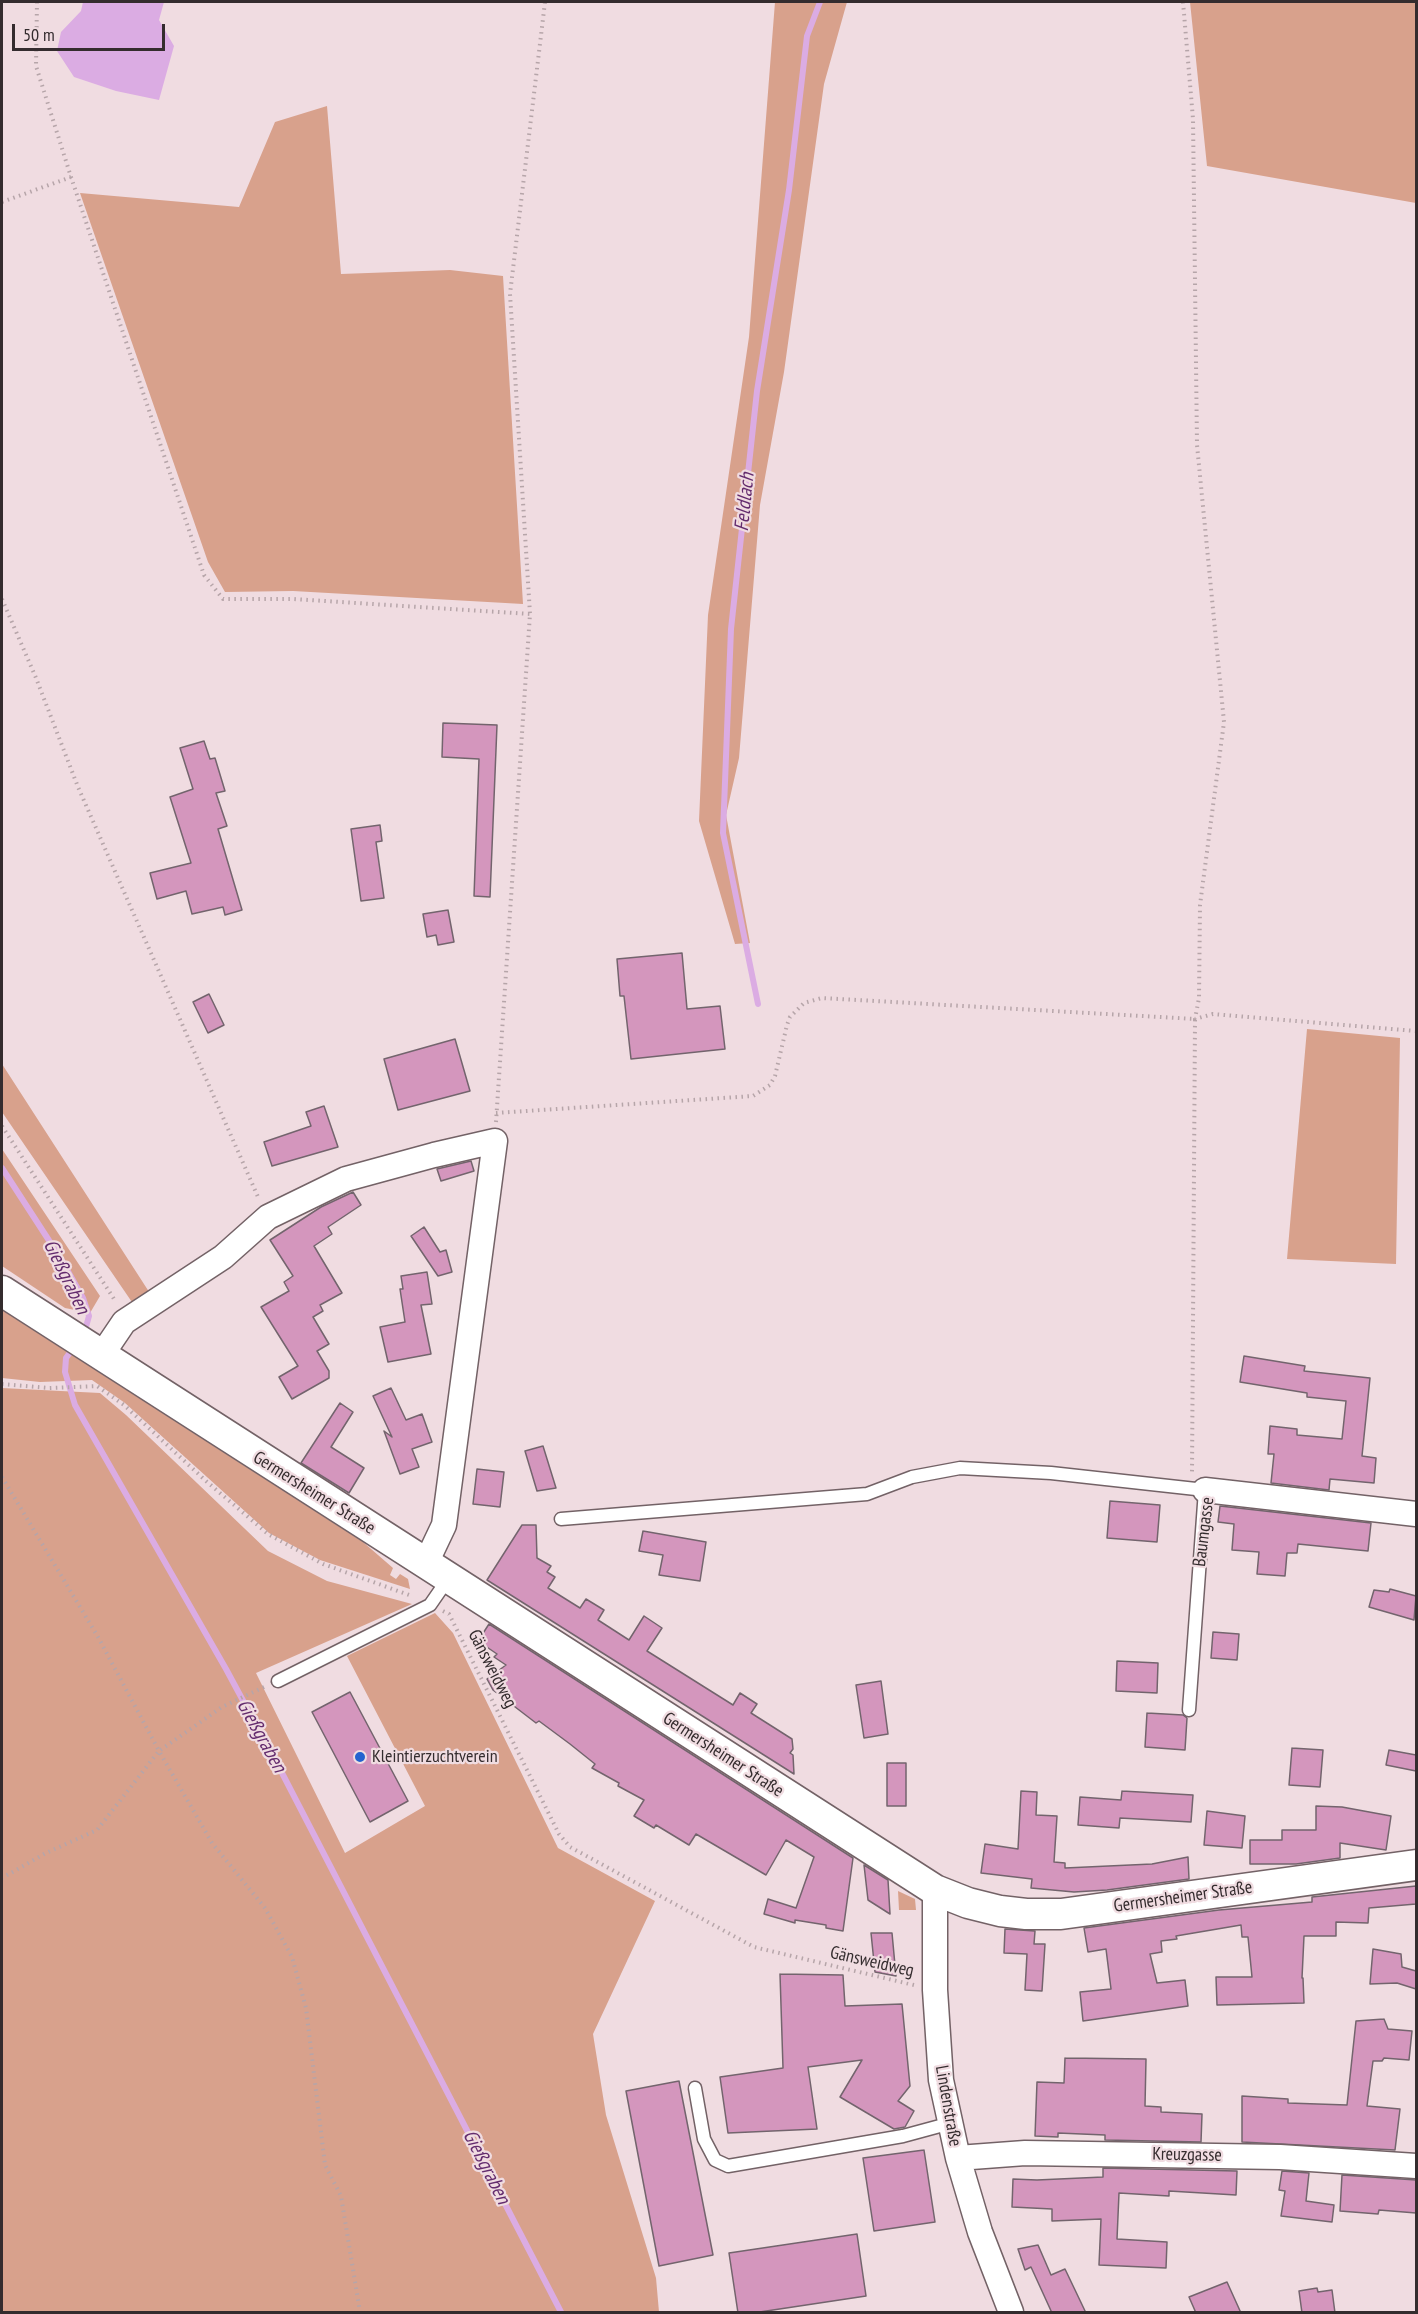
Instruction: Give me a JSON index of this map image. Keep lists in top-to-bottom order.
{
  "streets": {
    "street": [
      "Germersheimer Straße",
      "Baumgasse",
      "Lindenstraße",
      "Kreuzgasse"
    ],
    "path": ["Gänsweidweg"]
  },
  "crossings": [
    ["Germersheimer Straße", "Lindenstraße"],
    ["Gänsweidweg", "Lindenstraße"],
    ["Lindenstraße", "Kreuzgasse"]
  ],
  "water": ["Feldlach", "Gießgraben"],
  "places": ["Kleintierzuchtverein"],
  "scale_bar": "50 m"
}
